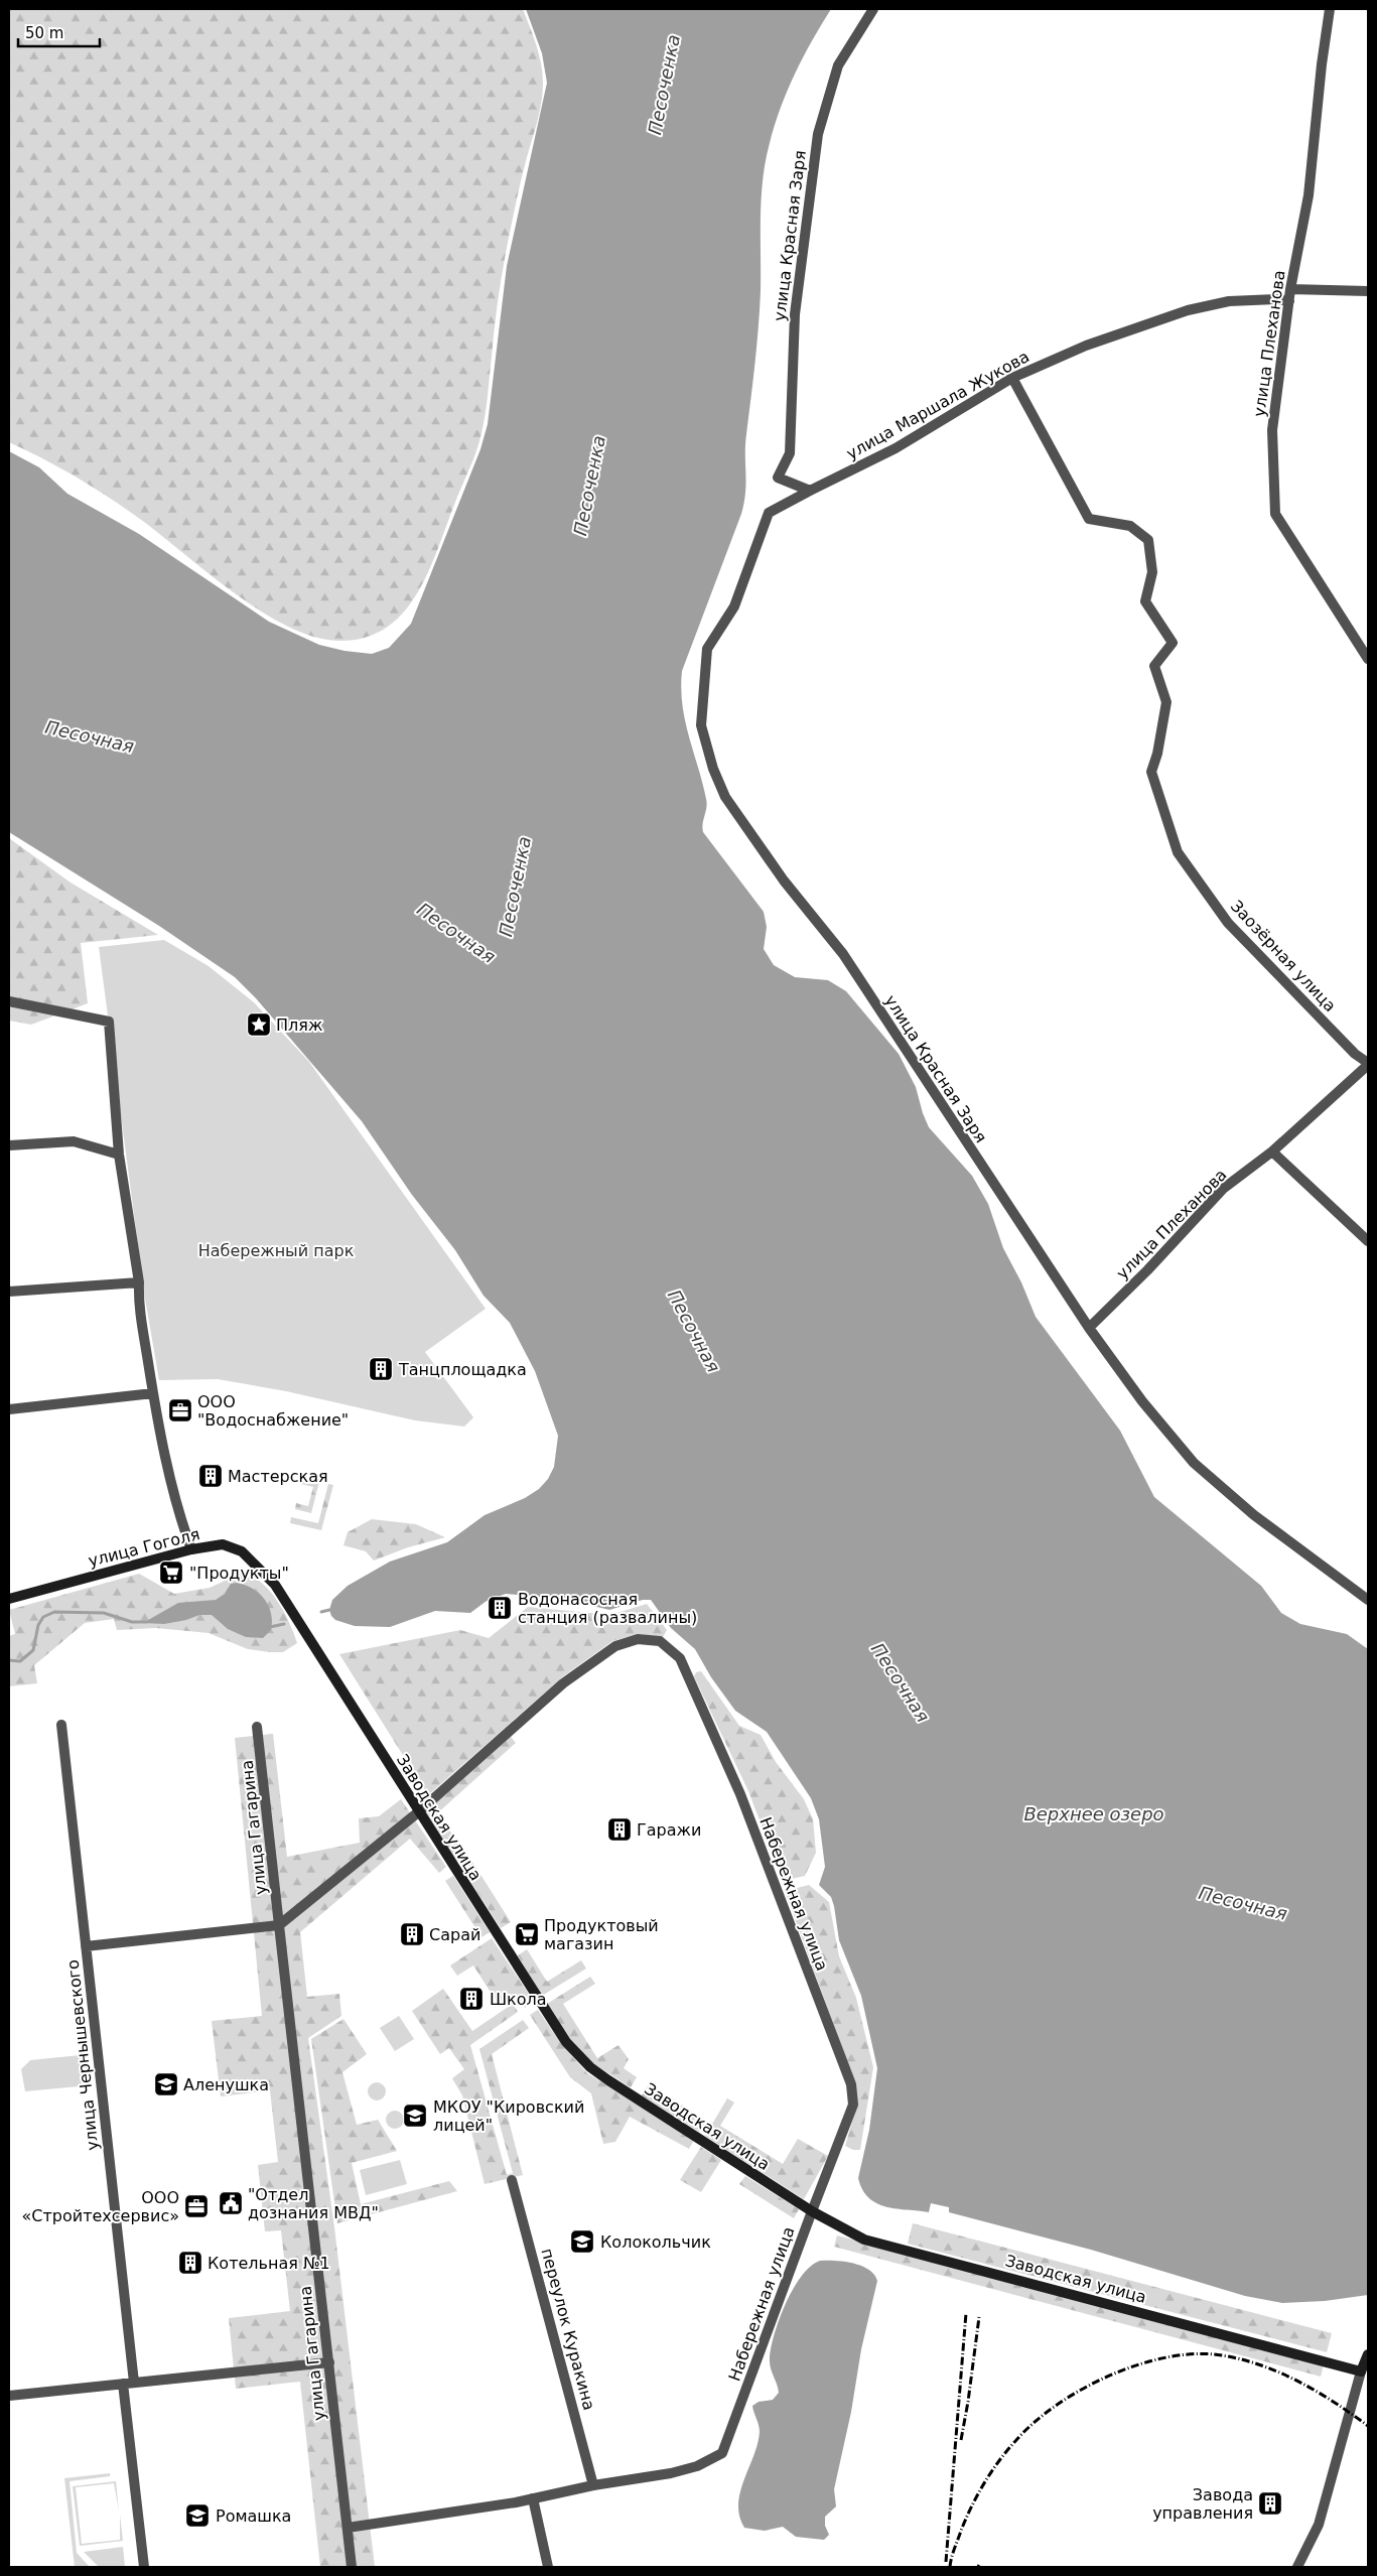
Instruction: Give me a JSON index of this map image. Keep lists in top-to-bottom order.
{
  "streets": {
    "main road": ["улица Гоголя", "Заводская улица"],
    "street": [
      "улица Красная Заря",
      "улица Плеханова",
      "улица Маршала Жукова",
      "Заозёрная улица",
      "улица Гагарина",
      "Набережная улица",
      "улица Чернышевского",
      "переулок Куракина"
    ]
  },
  "crossings": [
    ["улица Красная Заря", "улица Плеханова"],
    ["улица Красная Заря", "улица Маршала Жукова"],
    ["улица Плеханова", "улица Маршала Жукова"],
    ["улица Плеханова", "Заозёрная улица"],
    ["улица Маршала Жукова", "Заозёрная улица"],
    ["улица Гоголя", "Заводская улица"],
    ["Заводская улица", "Набережная улица"],
    ["Набережная улица", "переулок Куракина"]
  ],
  "water": ["Песоченка", "Песочная", "Верхнее озеро"],
  "parks": ["Набережный парк"],
  "places": {
    "place": ["Пляж"],
    "building": [
      "Танцплощадка",
      "Мастерская",
      "Водонасосная станция (развалины)",
      "Гаражи",
      "Сарай",
      "Школа",
      "Котельная №1",
      "Завода управления"
    ],
    "office": ["ООО \"Водоснабжение\"", "ООО «Стройтехсервис»"],
    "supermarket": ["\"Продукты\"", "Продуктовый магазин"],
    "school or university": [
      "Аленушка",
      "МКОУ \"Кировский лицей\"",
      "Колокольчик",
      "Ромашка"
    ],
    "public building": ["\"Отдел дознания МВД\""]
  },
  "scale_bar": "50 m"
}
